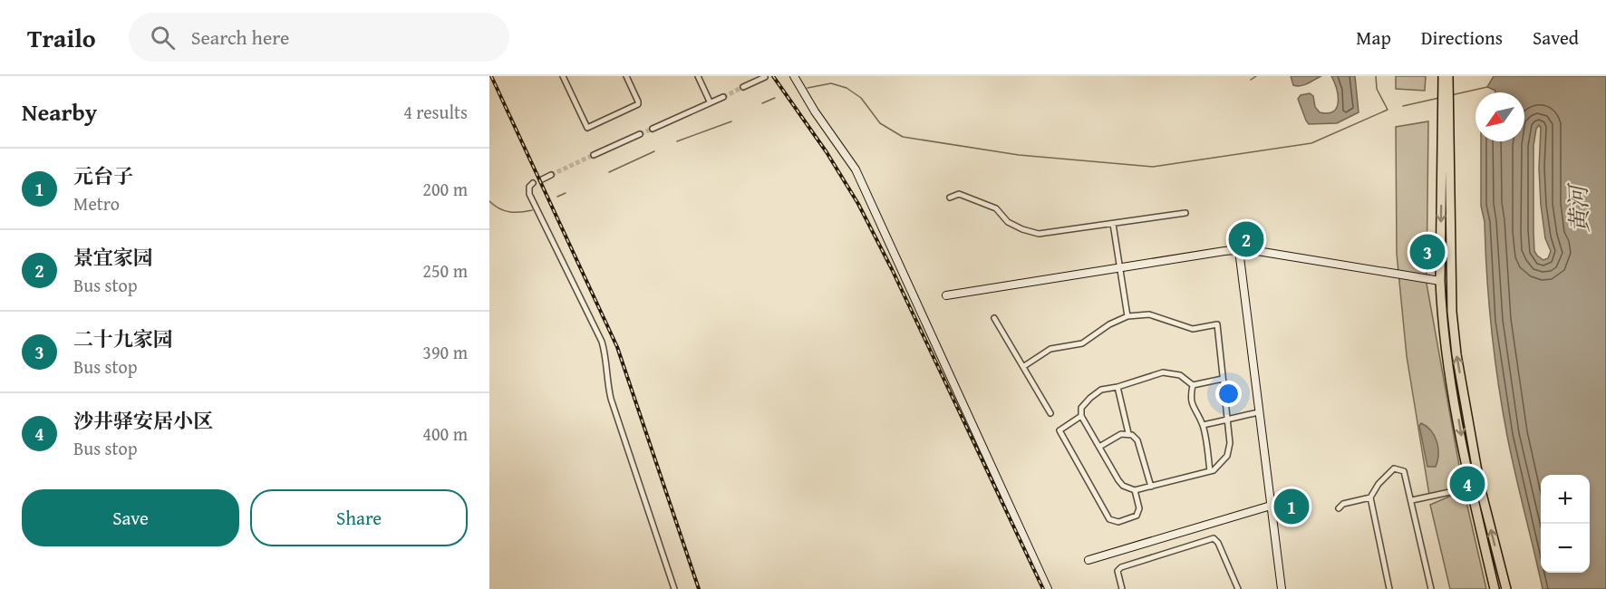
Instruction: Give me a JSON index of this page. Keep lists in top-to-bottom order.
{
  "water": ["黄河"],
  "north": "bottom left",
  "page": {
    "header": "Trailo",
    "search": "Search here",
    "nav": ["Map", "Directions", "Saved"],
    "heading": ["Nearby", "4 results"],
    "list": [
      {
        "mark": "1",
        "name": "元台子",
        "note": "Metro",
        "value": "200 m"
      },
      {
        "mark": "2",
        "name": "景宜家园",
        "note": "Bus stop",
        "value": "250 m"
      },
      {
        "mark": "3",
        "name": "二十九家园",
        "note": "Bus stop",
        "value": "390 m"
      },
      {
        "mark": "4",
        "name": "沙井驿安居小区",
        "note": "Bus stop",
        "value": "400 m"
      }
    ],
    "pins": [
      "2",
      "3",
      "4",
      "1"
    ],
    "buttons": ["Save", "Share"],
    "map_buttons": ["+", "−"]
  }
}
